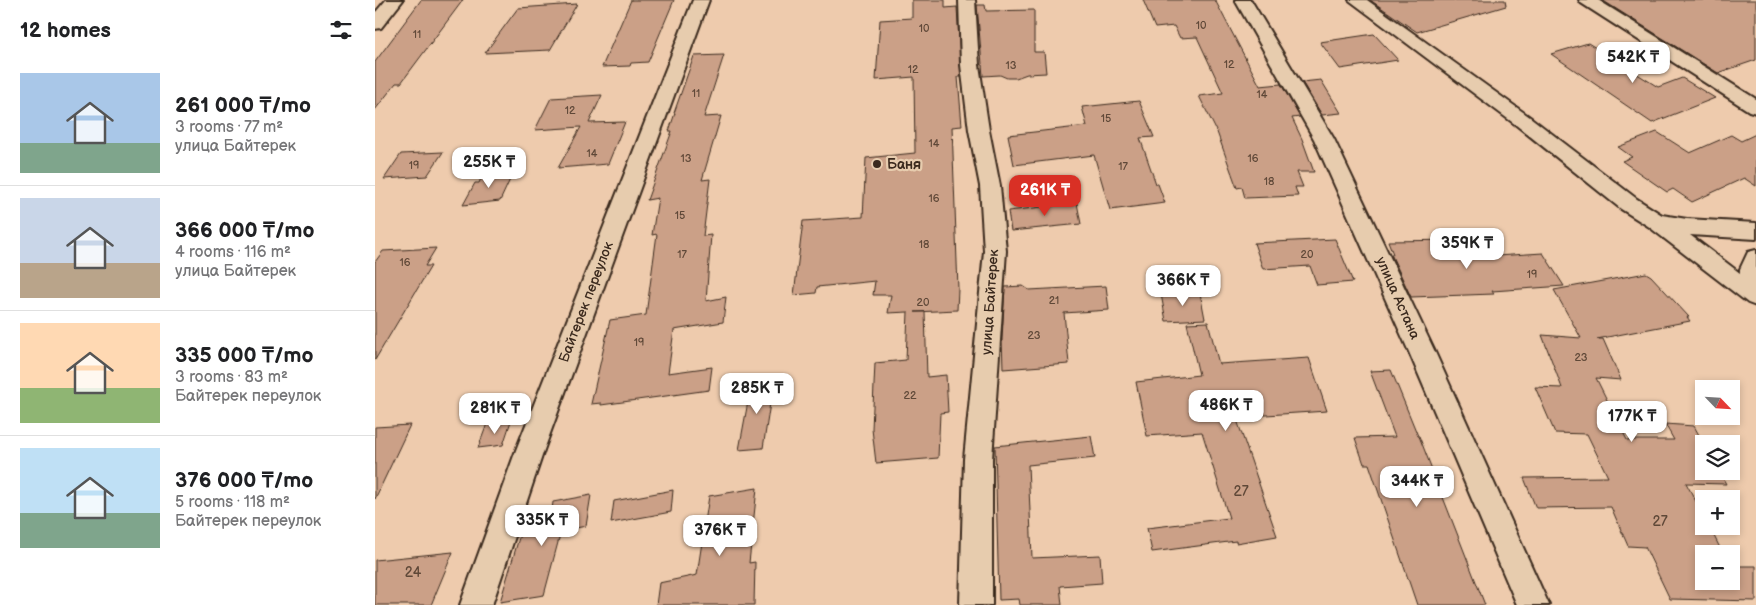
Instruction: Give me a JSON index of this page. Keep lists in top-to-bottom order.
{
  "streets": {
    "street": ["улица Астана", "Байтерек переулок", "улица Байтерек"]
  },
  "places": ["Баня"],
  "house_numbers": [
    "10",
    "10",
    "11",
    "12",
    "13",
    "12",
    "11",
    "14",
    "12",
    "15",
    "14",
    "14",
    "13",
    "16",
    "19",
    "17",
    "18",
    "16",
    "15",
    "18",
    "17",
    "20",
    "16",
    "19",
    "21",
    "20",
    "23",
    "19",
    "23",
    "22",
    "27",
    "27",
    "24"
  ],
  "north": "bottom right",
  "page": {
    "heading": "12 homes",
    "price": [
      "542K ₸",
      "255K ₸",
      "261K ₸",
      "359K ₸",
      "366K ₸",
      "285K ₸",
      "486K ₸",
      "281K ₸",
      "177K ₸",
      "344K ₸",
      "335K ₸",
      "376K ₸"
    ],
    "list": [
      {
        "name": "261 000 ₸/mo",
        "note": "3 rooms · 77 m² · улица Байтерек"
      },
      {
        "name": "366 000 ₸/mo",
        "note": "4 rooms · 116 m² · улица Байтерек"
      },
      {
        "name": "335 000 ₸/mo",
        "note": "3 rooms · 83 m² · Байтерек переулок"
      },
      {
        "name": "376 000 ₸/mo",
        "note": "5 rooms · 118 m² · Байтерек переулок"
      }
    ],
    "map_buttons": ["+", "−"]
  }
}
